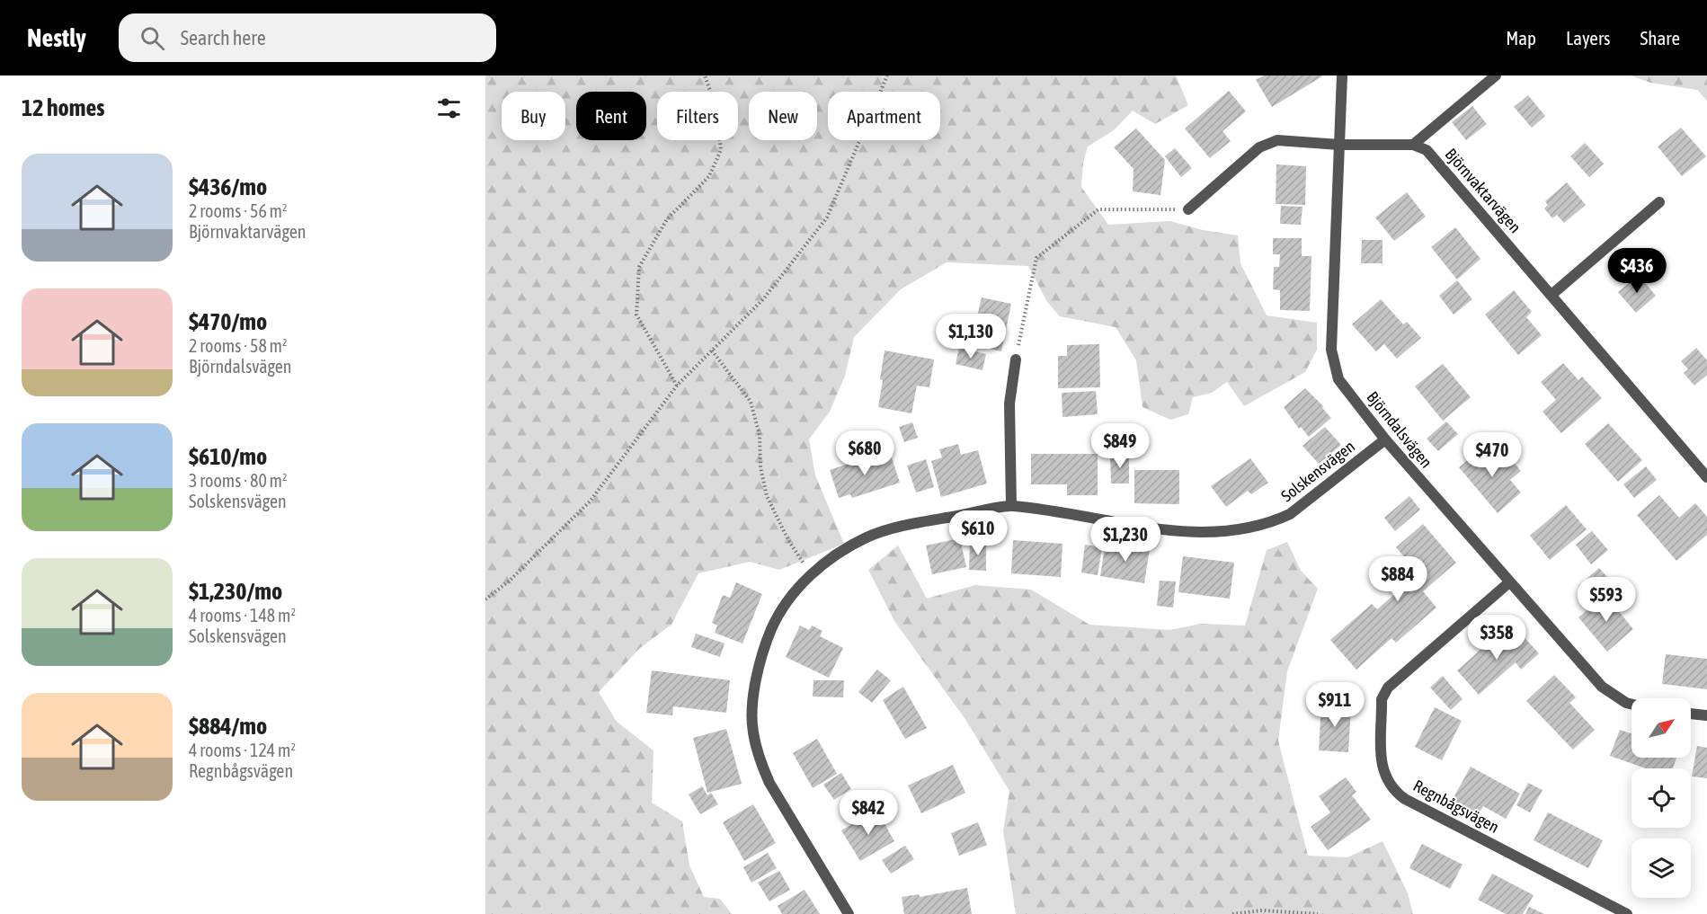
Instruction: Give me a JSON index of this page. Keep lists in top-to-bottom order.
{
  "streets": {
    "street": [
      "Björnvaktarvägen",
      "Björndalsvägen",
      "Solskensvägen",
      "Regnbågsvägen"
    ]
  },
  "crossings": [
    ["Björndalsvägen", "Solskensvägen"],
    ["Björndalsvägen", "Regnbågsvägen"]
  ],
  "north": "top right",
  "page": {
    "header": "Nestly",
    "search": "Search here",
    "nav": ["Map", "Layers", "Share"],
    "heading": "12 homes",
    "chip": [
      "Buy",
      "Rent",
      "Filters",
      "New",
      "Apartment"
    ],
    "list": [
      {
        "name": "$436/mo",
        "note": "2 rooms · 56 m² · Björnvaktarvägen"
      },
      {
        "name": "$470/mo",
        "note": "2 rooms · 58 m² · Björndalsvägen"
      },
      {
        "name": "$610/mo",
        "note": "3 rooms · 80 m² · Solskensvägen"
      },
      {
        "name": "$1,230/mo",
        "note": "4 rooms · 148 m² · Solskensvägen"
      },
      {
        "name": "$884/mo",
        "note": "4 rooms · 124 m² · Regnbågsvägen"
      }
    ],
    "price": [
      "$436",
      "$1,130",
      "$849",
      "$680",
      "$470",
      "$610",
      "$1,230",
      "$884",
      "$593",
      "$358",
      "$911",
      "$842"
    ]
  }
}
